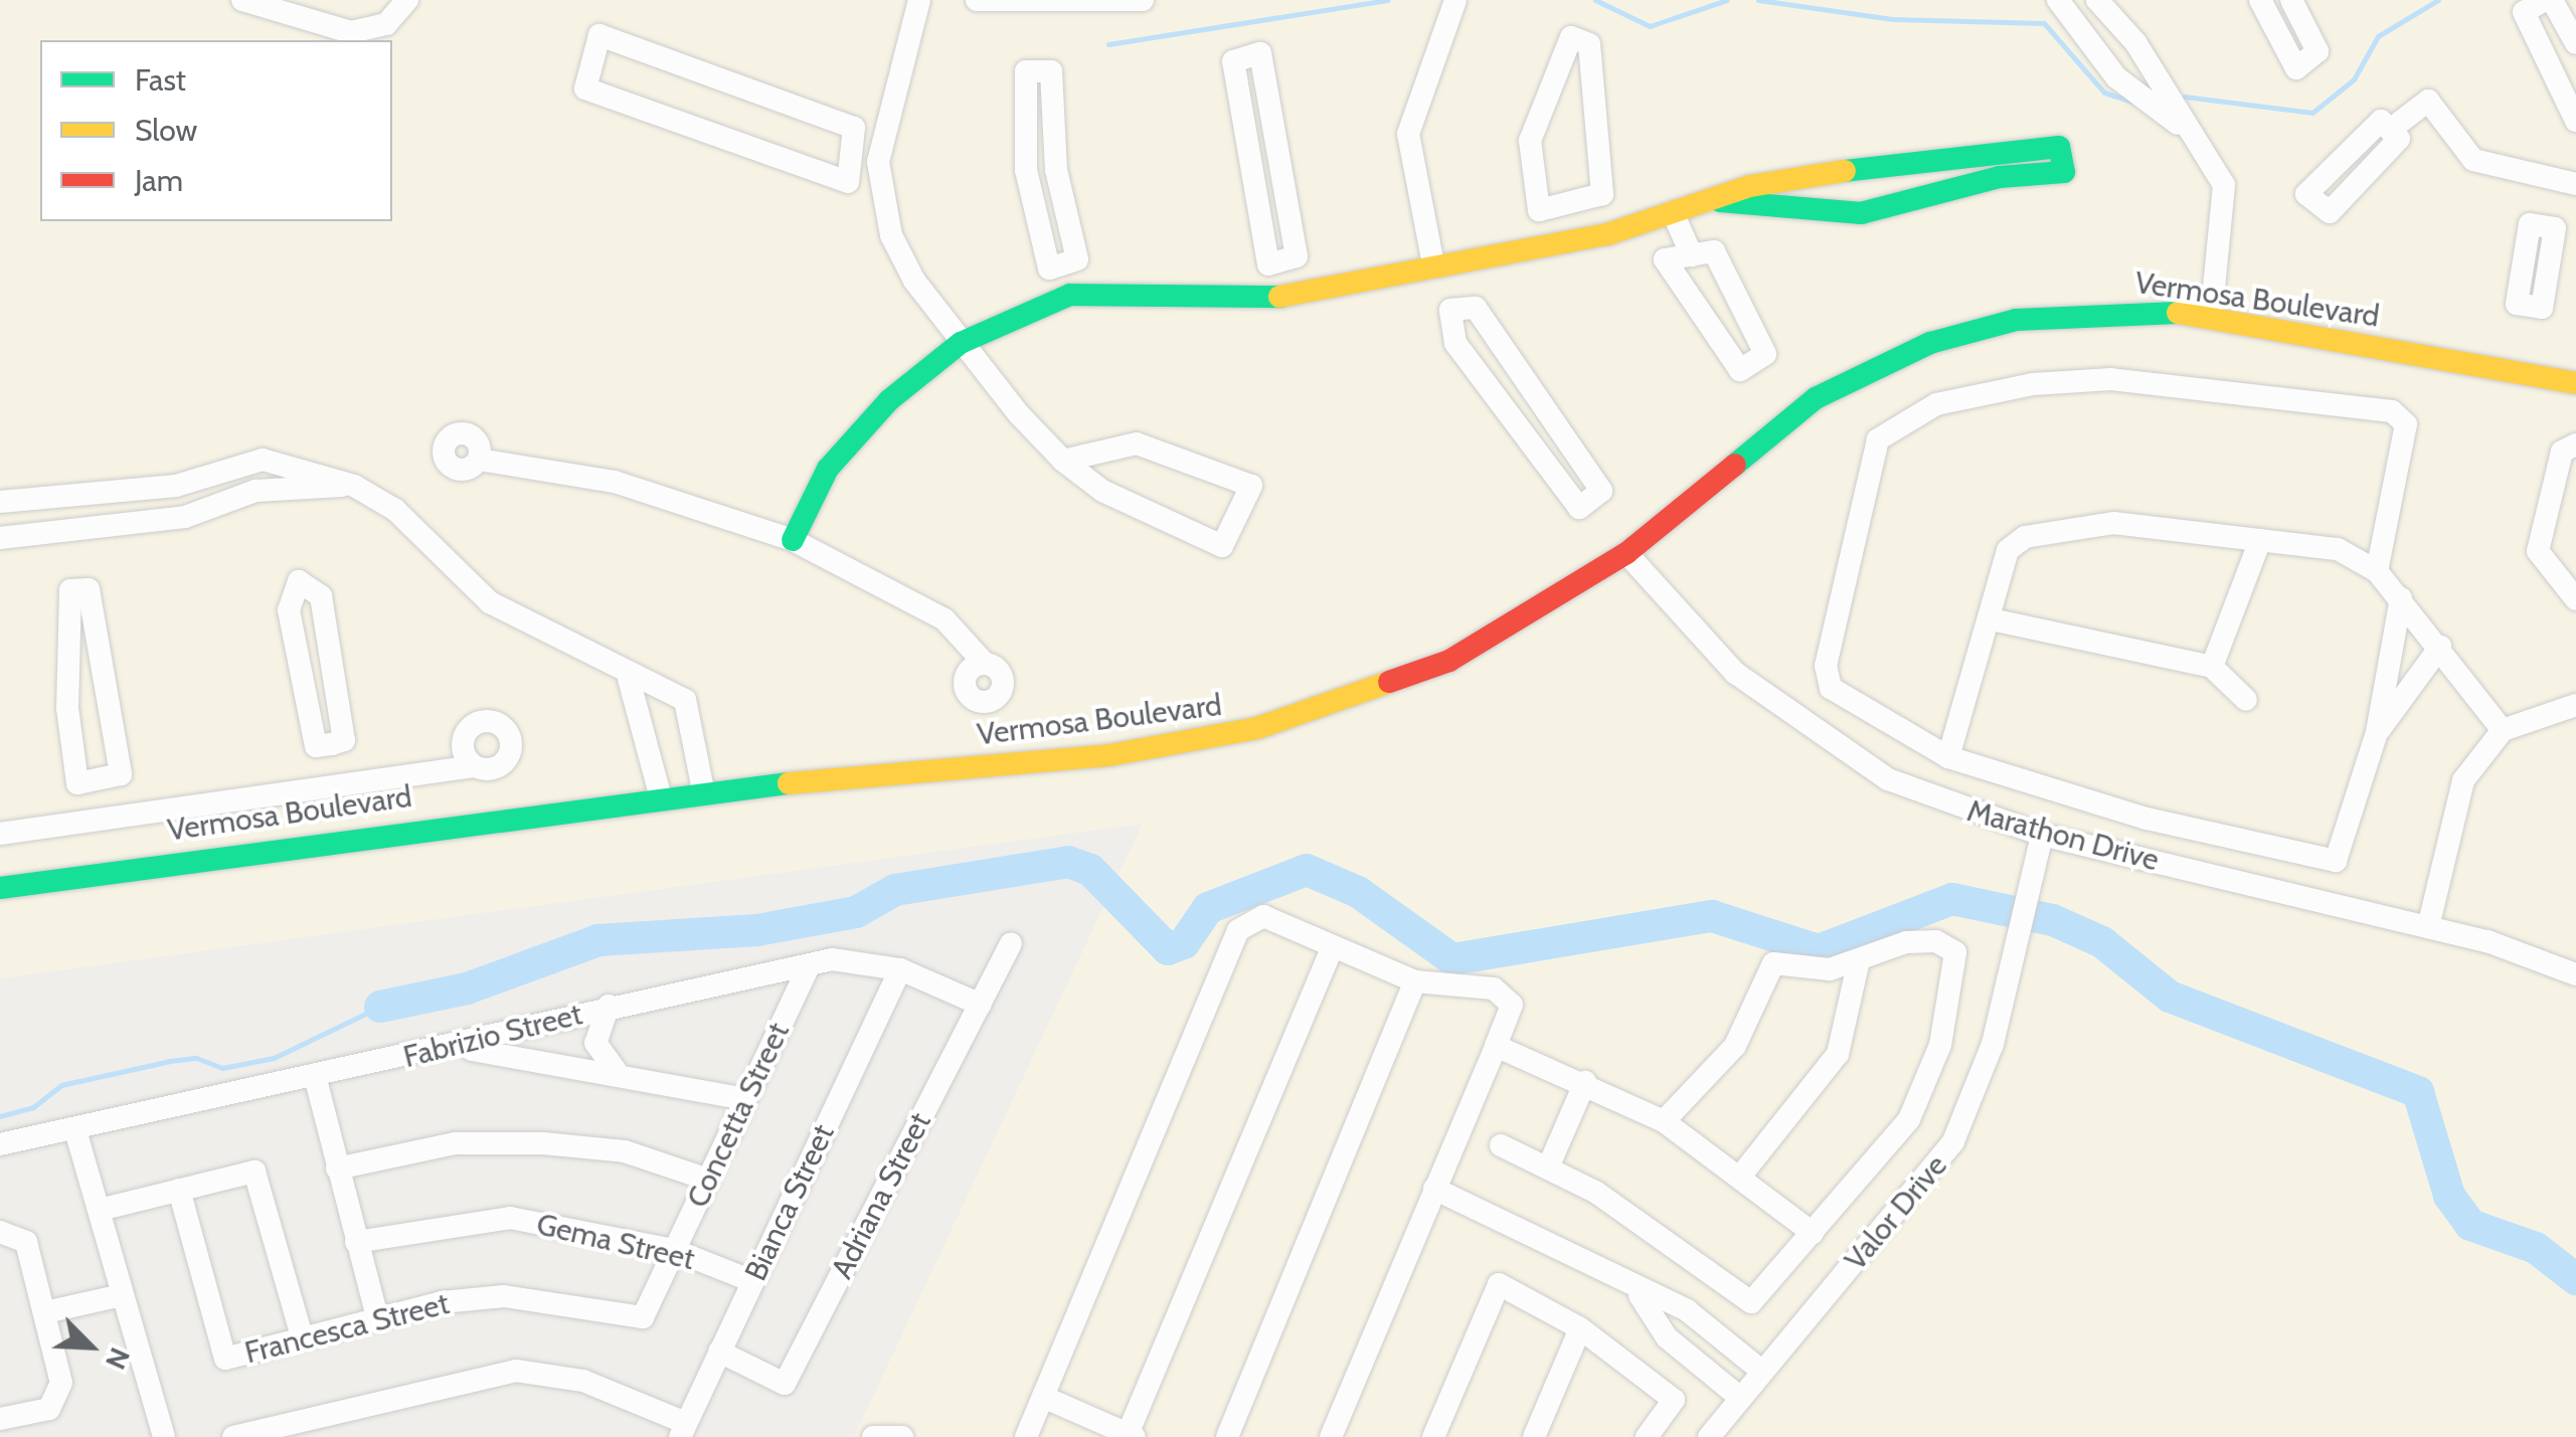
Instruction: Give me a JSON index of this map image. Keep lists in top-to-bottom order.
{
  "streets": {
    "main road": ["Vermosa Boulevard"],
    "street": [
      "Marathon Drive",
      "Fabrizio Street",
      "Concetta Street",
      "Adriana Street",
      "Bianca Street",
      "Valor Drive",
      "Gema Street",
      "Francesca Street"
    ]
  },
  "crossings": [
    ["Vermosa Boulevard", "Marathon Drive"],
    ["Marathon Drive", "Valor Drive"],
    ["Fabrizio Street", "Concetta Street"],
    ["Fabrizio Street", "Adriana Street"],
    ["Fabrizio Street", "Bianca Street"],
    ["Concetta Street", "Gema Street"],
    ["Concetta Street", "Francesca Street"],
    ["Adriana Street", "Bianca Street"],
    ["Bianca Street", "Gema Street"]
  ],
  "legend": ["Fast", "Slow", "Jam"],
  "north": "bottom right"
}
